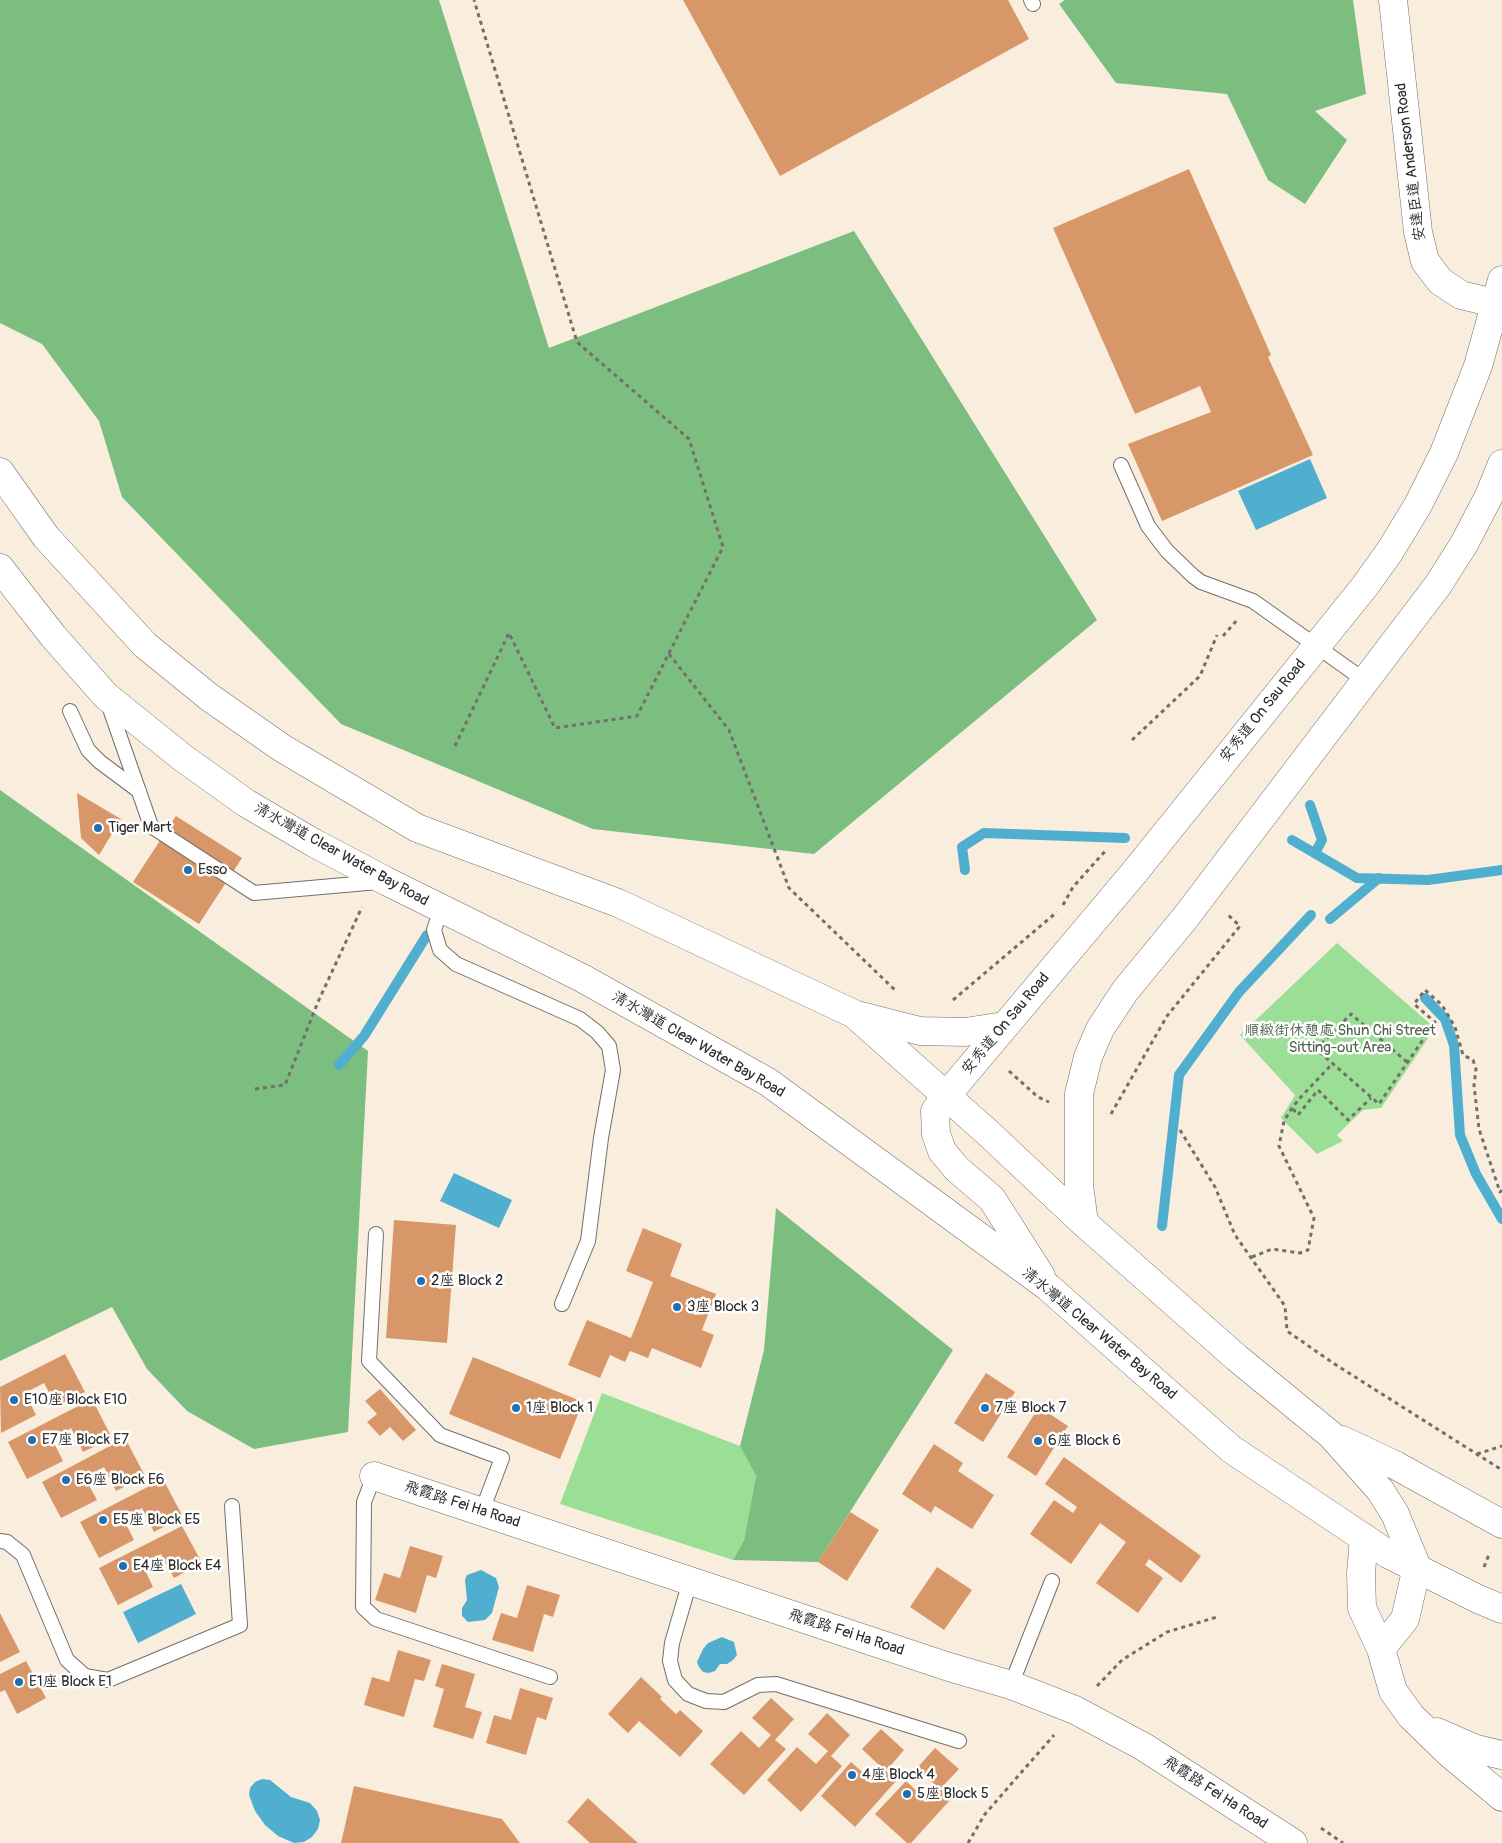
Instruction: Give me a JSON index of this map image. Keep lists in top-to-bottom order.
{
  "streets": {
    "main road": [
      "安達臣道 Anderson Road",
      "安秀道 On Sau Road",
      "清水灣道 Clear Water Bay Road",
      "飛霞路 Fei Ha Road"
    ]
  },
  "crossings": [
    ["安達臣道 Anderson Road", "安秀道 On Sau Road"],
    ["安秀道 On Sau Road", "清水灣道 Clear Water Bay Road"]
  ],
  "parks": ["順緻街休憩處 Shun Chi Street Sitting-out Area"],
  "places": [
    "Tiger Mart",
    "Esso",
    "2座 Block 2",
    "3座 Block 3",
    "E10座 Block E10",
    "1座 Block 1",
    "7座 Block 7",
    "E7座 Block E7",
    "6座 Block 6",
    "E6座 Block E6",
    "E5座 Block E5",
    "E4座 Block E4",
    "E1座 Block E1",
    "4座 Block 4",
    "5座 Block 5"
  ]
}
